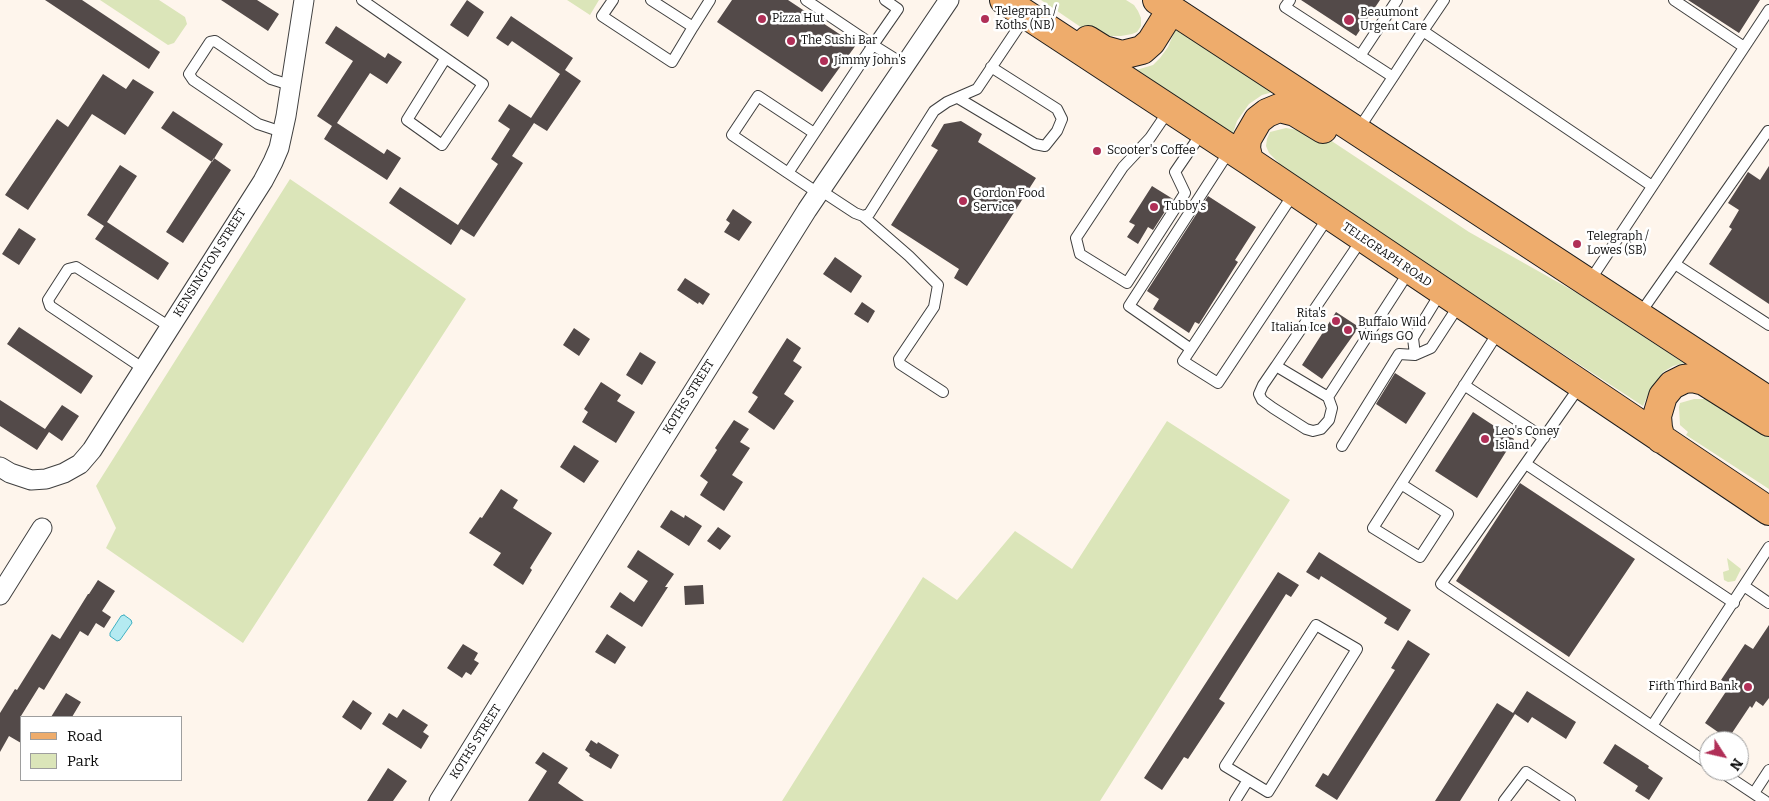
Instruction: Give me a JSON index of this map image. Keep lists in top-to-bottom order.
{
  "streets": {
    "main road": ["TELEGRAPH ROAD"],
    "street": ["KENSINGTON STREET", "KOTHS STREET"]
  },
  "places": [
    "Pizza Hut",
    "Telegraph / Koths (NB)",
    "Beaumont Urgent Care",
    "The Sushi Bar",
    "Jimmy John's",
    "Scooter's Coffee",
    "Gordon Food Service",
    "Tubby's",
    "Telegraph / Lowes (SB)",
    "Rita's Italian Ice",
    "Buffalo Wild Wings GO",
    "Leo's Coney Island",
    "Fifth Third Bank"
  ],
  "legend": ["Road", "Park"],
  "north": "bottom right"
}
